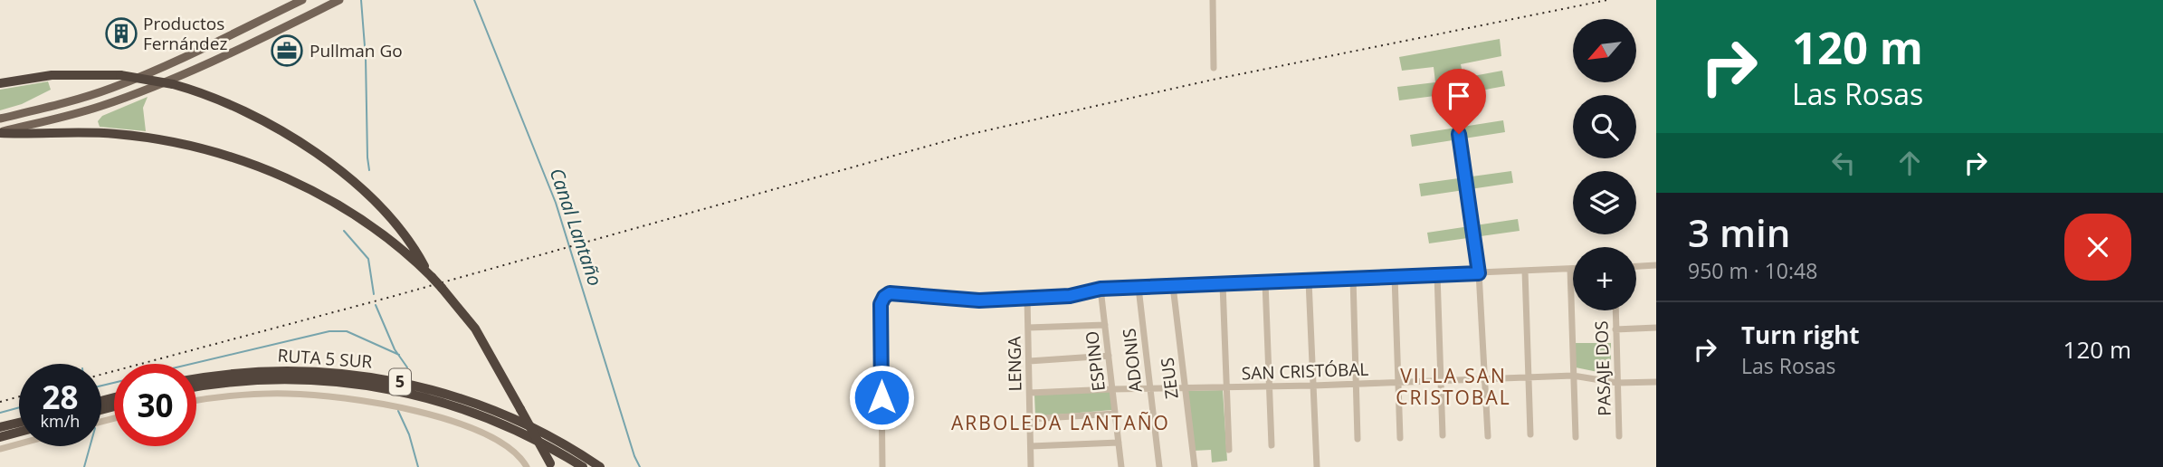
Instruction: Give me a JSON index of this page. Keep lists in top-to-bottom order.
{
  "streets": {
    "highway": ["RUTA 5 SUR", "5"],
    "street": [
      "ADONIS",
      "ESPINO",
      "LENGA",
      "PASAJE DOS",
      "SAN CRISTÓBAL",
      "ZEUS"
    ]
  },
  "crossings": [
    ["ADONIS", "SAN CRISTÓBAL"],
    ["ESPINO", "SAN CRISTÓBAL"],
    ["LENGA", "SAN CRISTÓBAL"],
    ["PASAJE DOS", "SAN CRISTÓBAL"],
    ["SAN CRISTÓBAL", "ZEUS"]
  ],
  "districts": ["VILLA SAN CRISTOBAL", "ARBOLEDA LANTAÑO"],
  "water": ["Canal Lantaño"],
  "places": {
    "building": ["Productos Fernández"],
    "office": ["Pullman Go"]
  },
  "north": "bottom left",
  "page": {
    "turn": ["120 m", "Las Rosas"],
    "map_buttons": "+",
    "heading": ["3 min", "950 m · 10:48"],
    "list": [
      {
        "name": "Turn right",
        "note": "Las Rosas",
        "value": "120 m"
      }
    ],
    "speed": "28 km/h",
    "limit": "30"
  }
}
